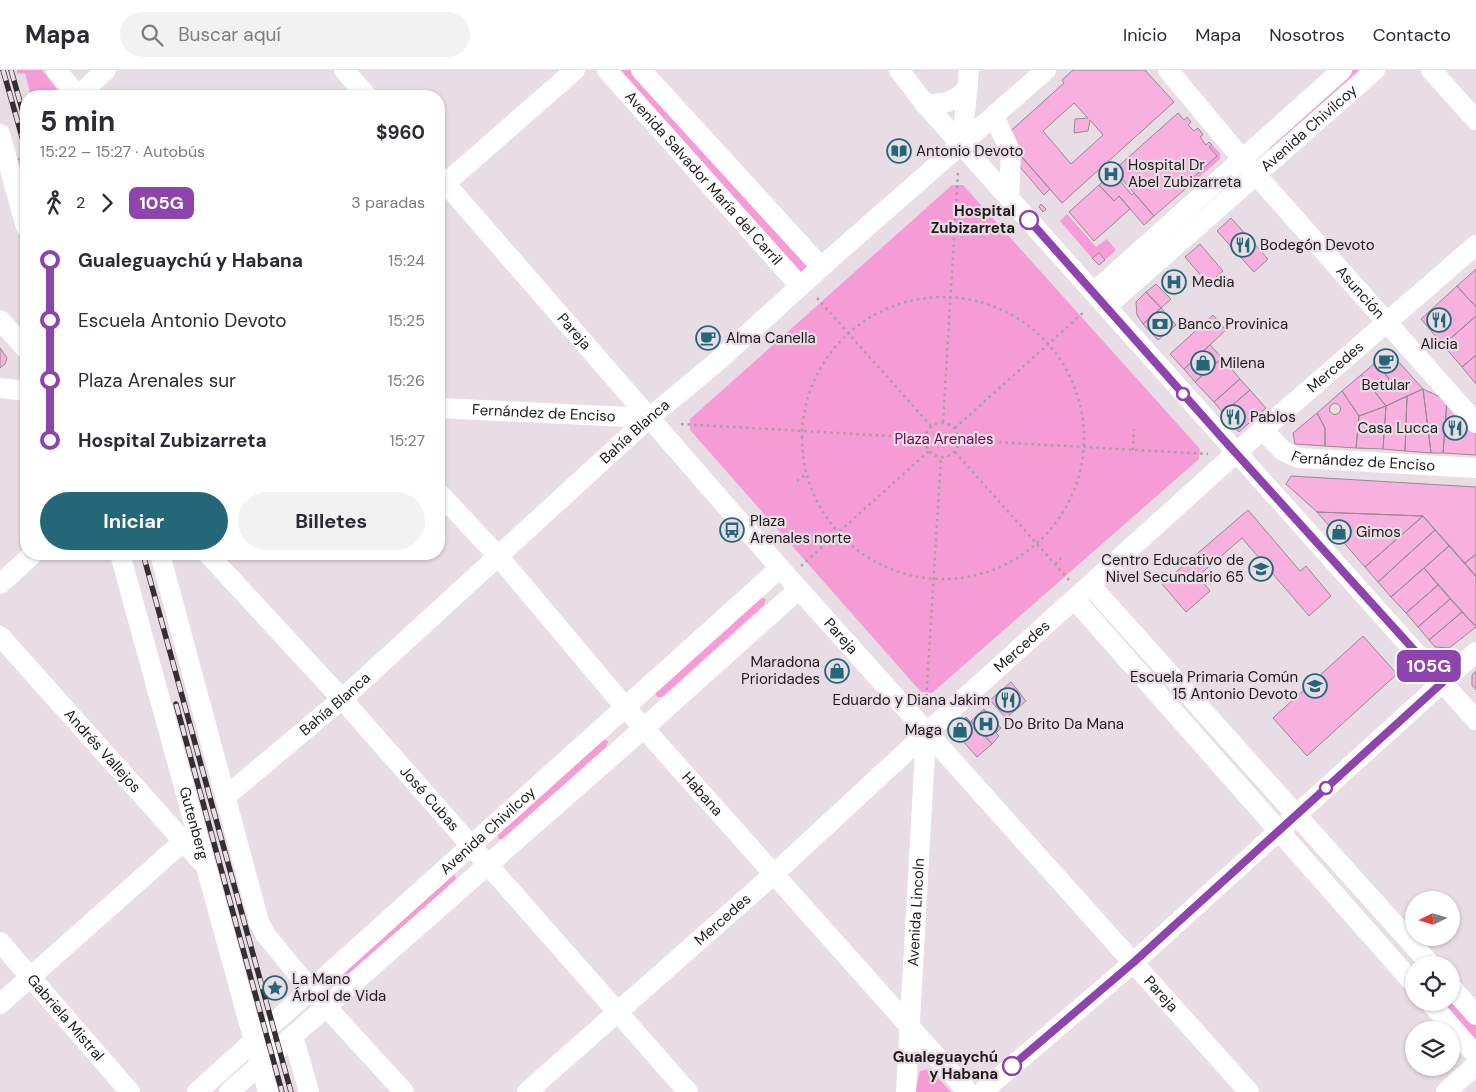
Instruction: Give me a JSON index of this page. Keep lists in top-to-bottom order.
{
  "streets": {
    "street": [
      "Avenida Chivilcoy",
      "Avenida Salvador María del Carril",
      "Asunción",
      "Pareja",
      "Mercedes",
      "Fernández de Enciso",
      "Bahía Blanca",
      "Andrés Vallejos",
      "Habana",
      "José Cubas",
      "Gutenberg",
      "Avenida Lincoln",
      "Gabriela Mistral"
    ]
  },
  "crossings": [
    ["Avenida Chivilcoy", "Asunción"],
    ["Avenida Chivilcoy", "Pareja"],
    ["Avenida Chivilcoy", "Habana"],
    ["Avenida Chivilcoy", "José Cubas"],
    ["Avenida Chivilcoy", "Gutenberg"],
    ["Avenida Salvador María del Carril", "Bahía Blanca"],
    ["Asunción", "Mercedes"],
    ["Pareja", "Mercedes"],
    ["Pareja", "Fernández de Enciso"],
    ["Pareja", "Bahía Blanca"],
    ["Pareja", "Avenida Lincoln"],
    ["Mercedes", "Fernández de Enciso"],
    ["Mercedes", "Habana"],
    ["Mercedes", "José Cubas"],
    ["Mercedes", "Avenida Lincoln"],
    ["Fernández de Enciso", "Bahía Blanca"],
    ["Bahía Blanca", "Habana"],
    ["Bahía Blanca", "José Cubas"],
    ["Andrés Vallejos", "Gutenberg"],
    ["Habana", "Avenida Lincoln"]
  ],
  "parks": ["Plaza Arenales"],
  "places": {
    "library": ["Antonio Devoto"],
    "hospital": ["Hospital Dr Abel Zubizarreta", "Media", "Do Brito Da Mana"],
    "other": ["Hospital Zubizarreta", "Gualeguaychú y Habana"],
    "restaurant": [
      "Bodegón Devoto",
      "Alicia",
      "Pablos",
      "Casa Lucca",
      "Eduardo y Diana Jakim"
    ],
    "bank": ["Banco Provinica"],
    "cafe": ["Alma Canella", "Betular"],
    "shop": [
      "Milena",
      "Gimos",
      "Maradona Prioridades",
      "Maga"
    ],
    "bus stop": ["Plaza Arenales norte"],
    "school or university": ["Centro Educativo de Nivel Secundario 65", "Escuela Primaria Común 15 Antonio Devoto"],
    "place": ["La Mano Árbol de Vida"]
  },
  "lines": ["bus line 105G"],
  "north": "left",
  "page": {
    "header": "Mapa",
    "search": "Buscar aquí",
    "nav": [
      "Inicio",
      "Mapa",
      "Nosotros",
      "Contacto"
    ],
    "on_map": "105G",
    "heading": ["5 min", "15:22 – 15:27 · Autobús", "$960"],
    "legs": ["2", "105G", "3 paradas"],
    "list": [
      {
        "name": "Gualeguaychú y Habana",
        "value": "15:24"
      },
      {
        "name": "Escuela Antonio Devoto",
        "value": "15:25"
      },
      {
        "name": "Plaza Arenales sur",
        "value": "15:26"
      },
      {
        "name": "Hospital Zubizarreta",
        "value": "15:27"
      }
    ],
    "buttons": ["Iniciar", "Billetes"]
  }
}
